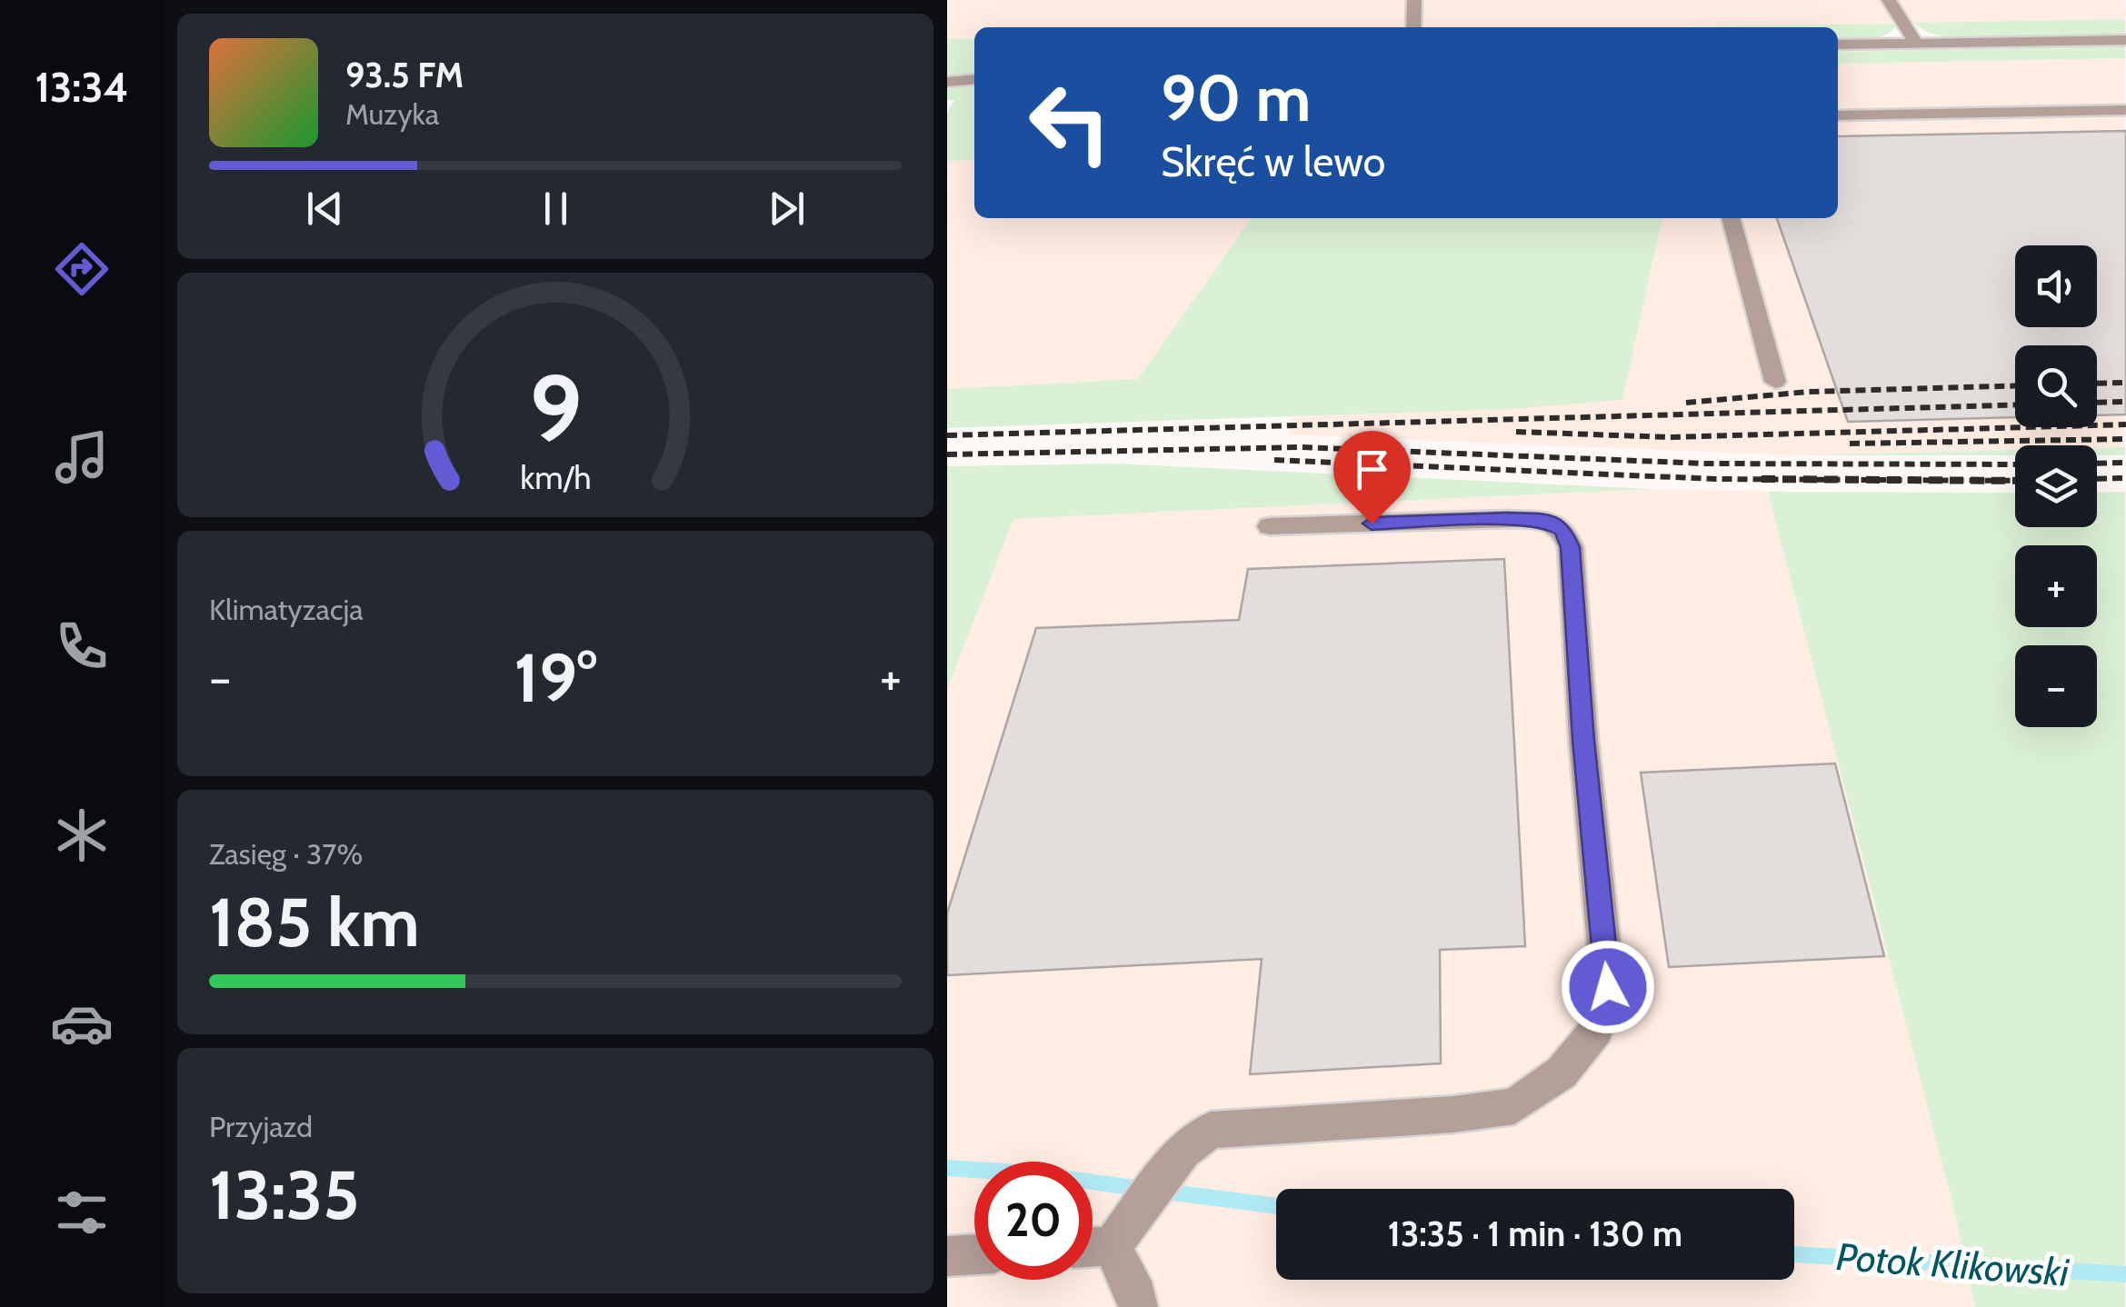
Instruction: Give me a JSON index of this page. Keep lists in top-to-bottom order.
{
  "water": ["Potok Klikowski"],
  "page": {
    "tabs": "13:34",
    "turn": ["90 m", "Skręć w lewo"],
    "song": ["93.5 FM", "Muzyka"],
    "map_buttons": ["+", "−"],
    "tile": [
      "Klimatyzacja",
      ["Zasięg · 37%", "185 km"],
      ["Przyjazd", "13:35"]
    ],
    "heat": ["−", "19°", "+"],
    "limit": "20",
    "trip": "13:35 · 1 min · 130 m",
    "gauge": ["9", "km/h"]
  }
}
